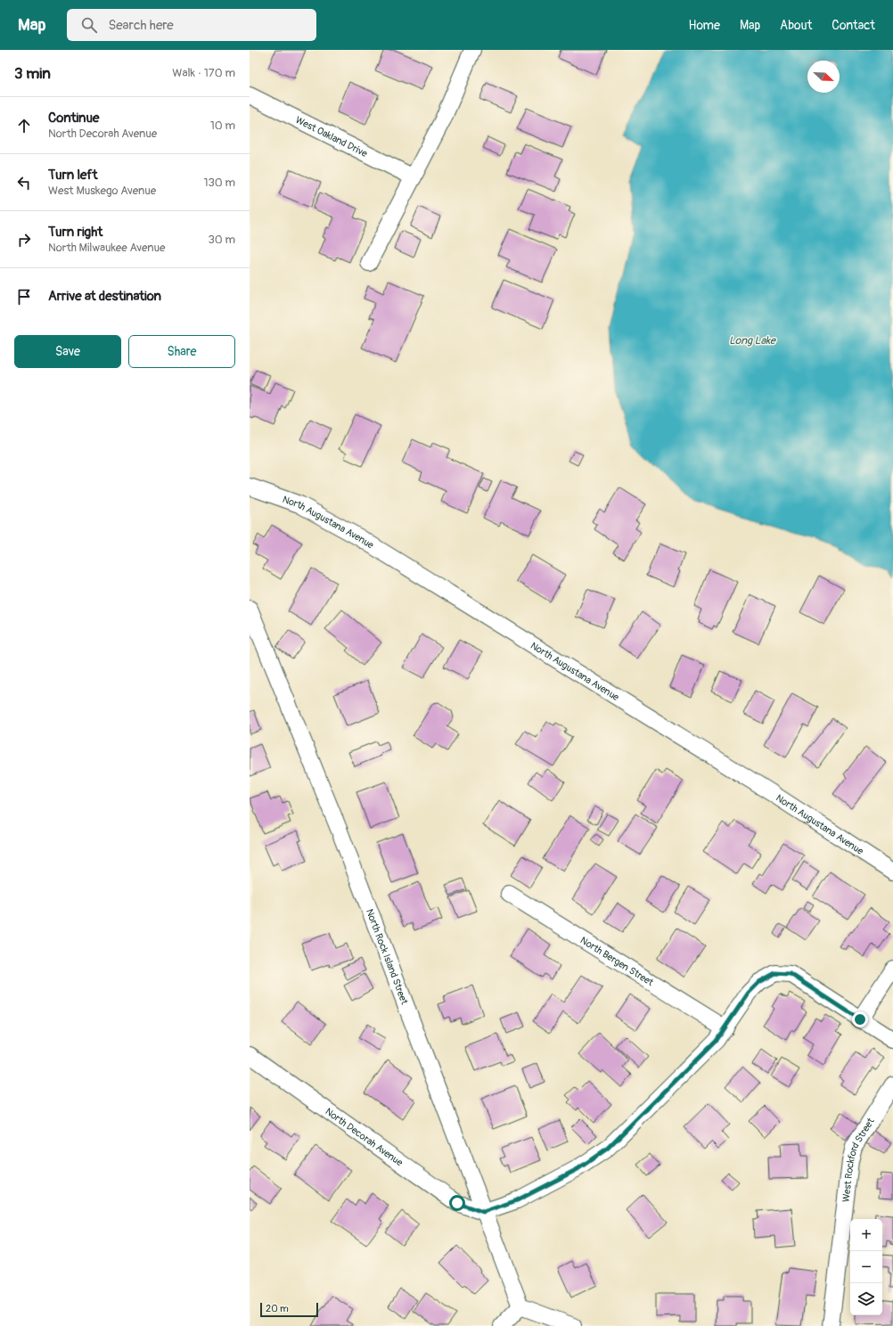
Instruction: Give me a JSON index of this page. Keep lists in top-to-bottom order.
{
  "streets": {
    "street": [
      "West Oakland Drive",
      "North Augustana Avenue",
      "North Rock Island Street",
      "North Bergen Street",
      "North Decorah Avenue",
      "West Rockford Street"
    ]
  },
  "crossings": [
    ["North Rock Island Street", "North Decorah Avenue"]
  ],
  "water": ["Long Lake"],
  "scale_bar": "20 m",
  "north": "bottom right",
  "page": {
    "header": "Map",
    "search": "Search here",
    "nav": [
      "Home",
      "Map",
      "About",
      "Contact"
    ],
    "heading": ["3 min", "Walk · 170 m"],
    "list": [
      ["Continue", "North Decorah Avenue", "10 m"],
      ["Turn left", "West Muskego Avenue", "130 m"],
      ["Turn right", "North Milwaukee Avenue", "30 m"],
      "Arrive at destination"
    ],
    "buttons": ["Save", "Share"],
    "map_buttons": ["+", "−"],
    "scale": "20 m"
  }
}
